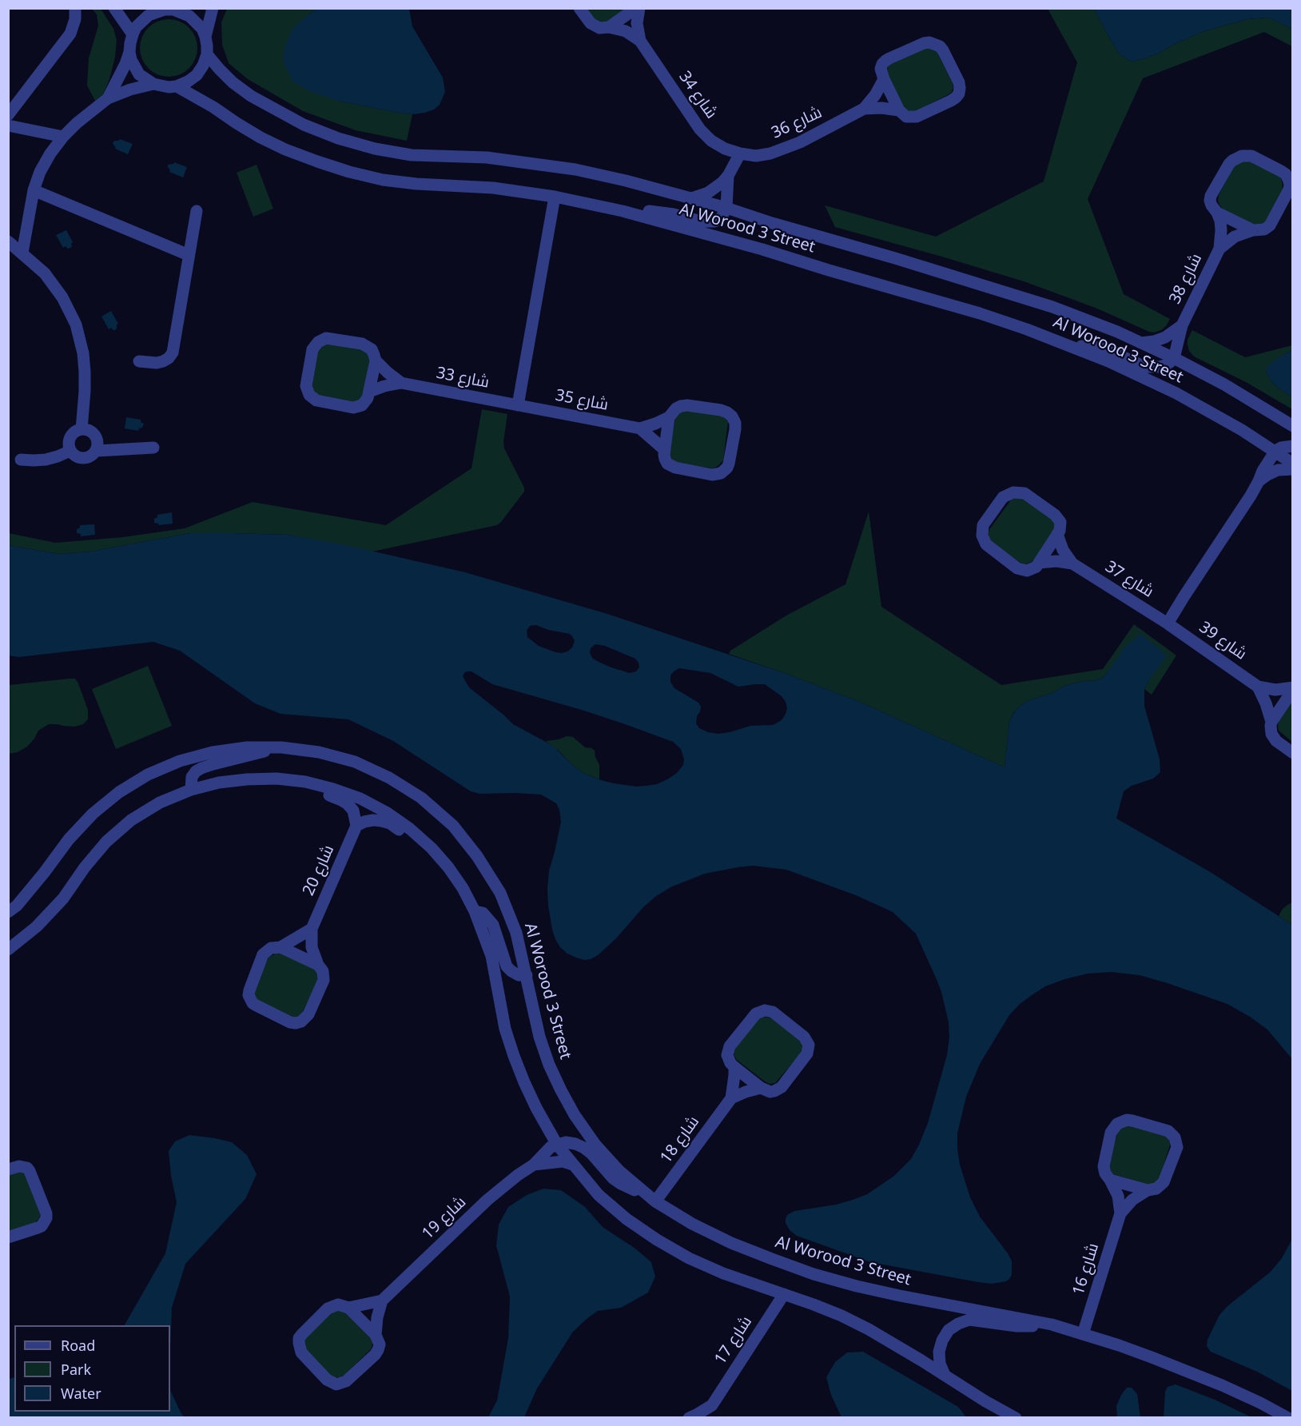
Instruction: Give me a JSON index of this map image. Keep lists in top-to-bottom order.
{
  "streets": {
    "street": [
      "شارع 34",
      "شارع 36",
      "Al Worood 3 Street",
      "شارع 38",
      "شارع 33",
      "شارع 35",
      "شارع 37",
      "شارع 39",
      "شارع 20",
      "شارع 18",
      "شارع 19",
      "شارع 16",
      "شارع 17"
    ]
  },
  "crossings": [
    ["شارع 34", "شارع 36"],
    ["Al Worood 3 Street", "شارع 38"],
    ["Al Worood 3 Street", "شارع 18"],
    ["Al Worood 3 Street", "شارع 16"],
    ["شارع 33", "شارع 35"],
    ["شارع 37", "شارع 39"]
  ],
  "legend": ["Road", "Park", "Water"]
}
